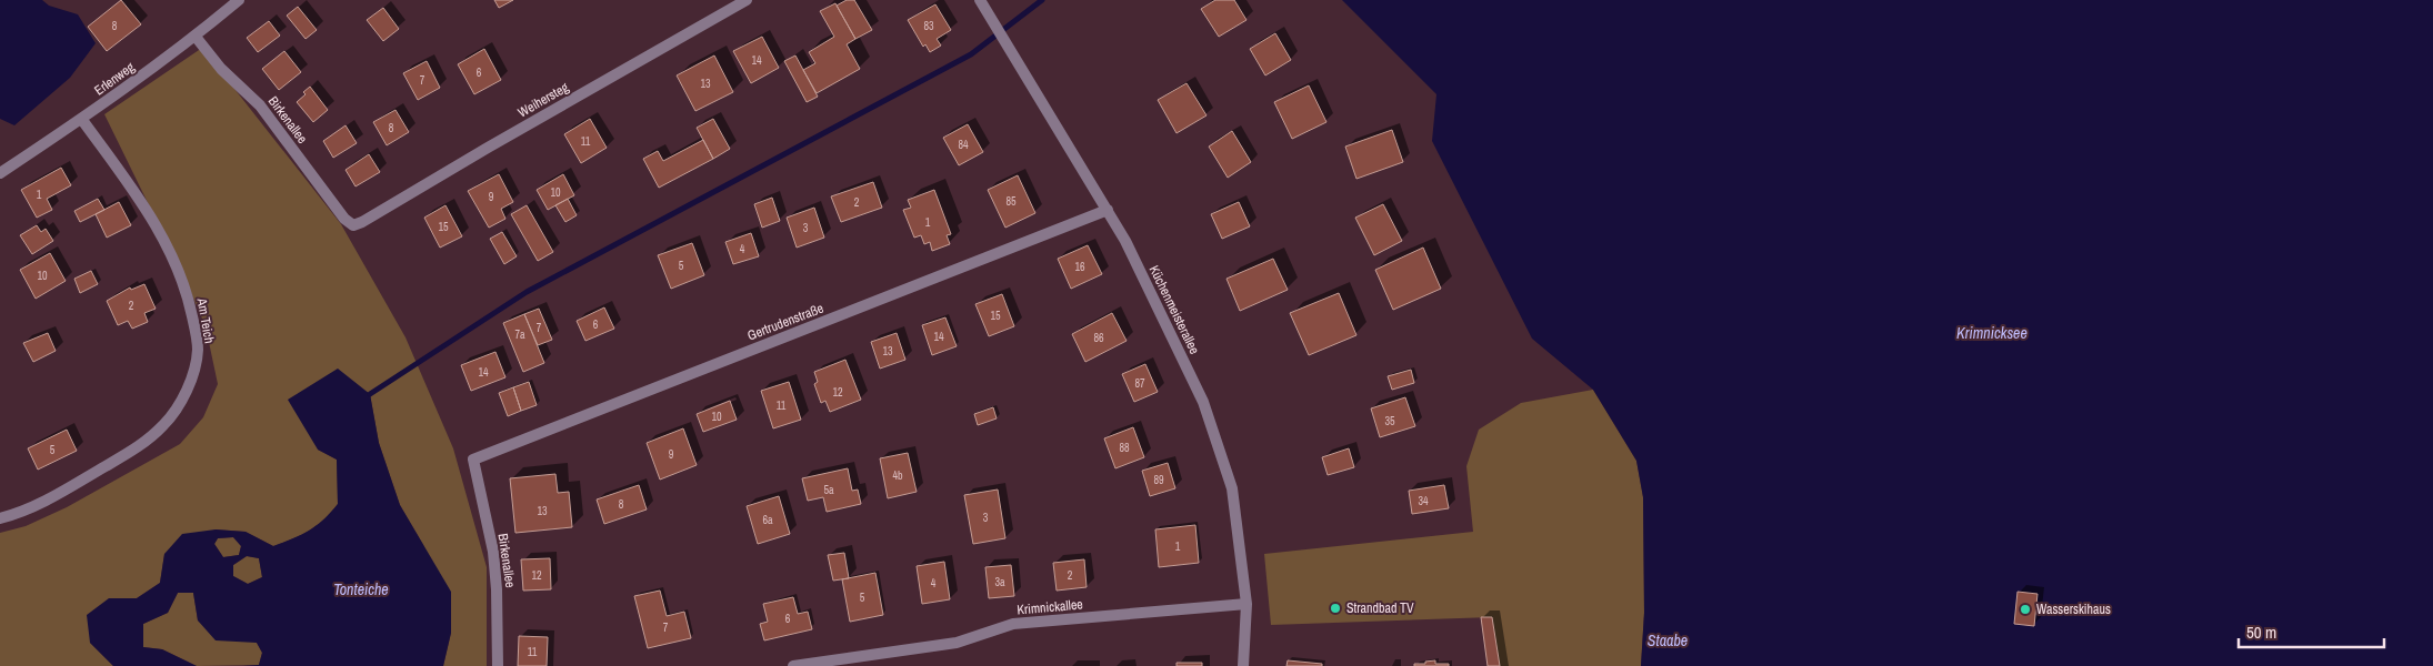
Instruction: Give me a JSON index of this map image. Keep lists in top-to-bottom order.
{
  "streets": {
    "street": [
      "Erlenweg",
      "Weihersteg",
      "Birkenallee",
      "Küchenmeisterallee",
      "Am Teich",
      "Gertrudenstraße",
      "Krimnickallee"
    ]
  },
  "crossings": [
    ["Erlenweg", "Birkenallee"],
    ["Erlenweg", "Am Teich"],
    ["Weihersteg", "Birkenallee"],
    ["Birkenallee", "Gertrudenstraße"],
    ["Küchenmeisterallee", "Gertrudenstraße"],
    ["Küchenmeisterallee", "Krimnickallee"]
  ],
  "water": ["Krimnicksee", "Tonteiche", "Staabe"],
  "places": ["Strandbad TV", "Wasserskihaus"],
  "house_numbers": [
    "8",
    "83",
    "14",
    "6",
    "7",
    "13",
    "8",
    "11",
    "84",
    "10",
    "1",
    "9",
    "85",
    "2",
    "1",
    "15",
    "3",
    "4",
    "5",
    "16",
    "10",
    "2",
    "15",
    "6",
    "7",
    "7a",
    "14",
    "86",
    "13",
    "14",
    "87",
    "12",
    "11",
    "10",
    "35",
    "88",
    "5",
    "9",
    "4b",
    "89",
    "5a",
    "34",
    "8",
    "13",
    "3",
    "6a",
    "1",
    "12",
    "2",
    "3a",
    "4",
    "5",
    "6",
    "7",
    "11"
  ],
  "scale_bar": "50 m"
}
